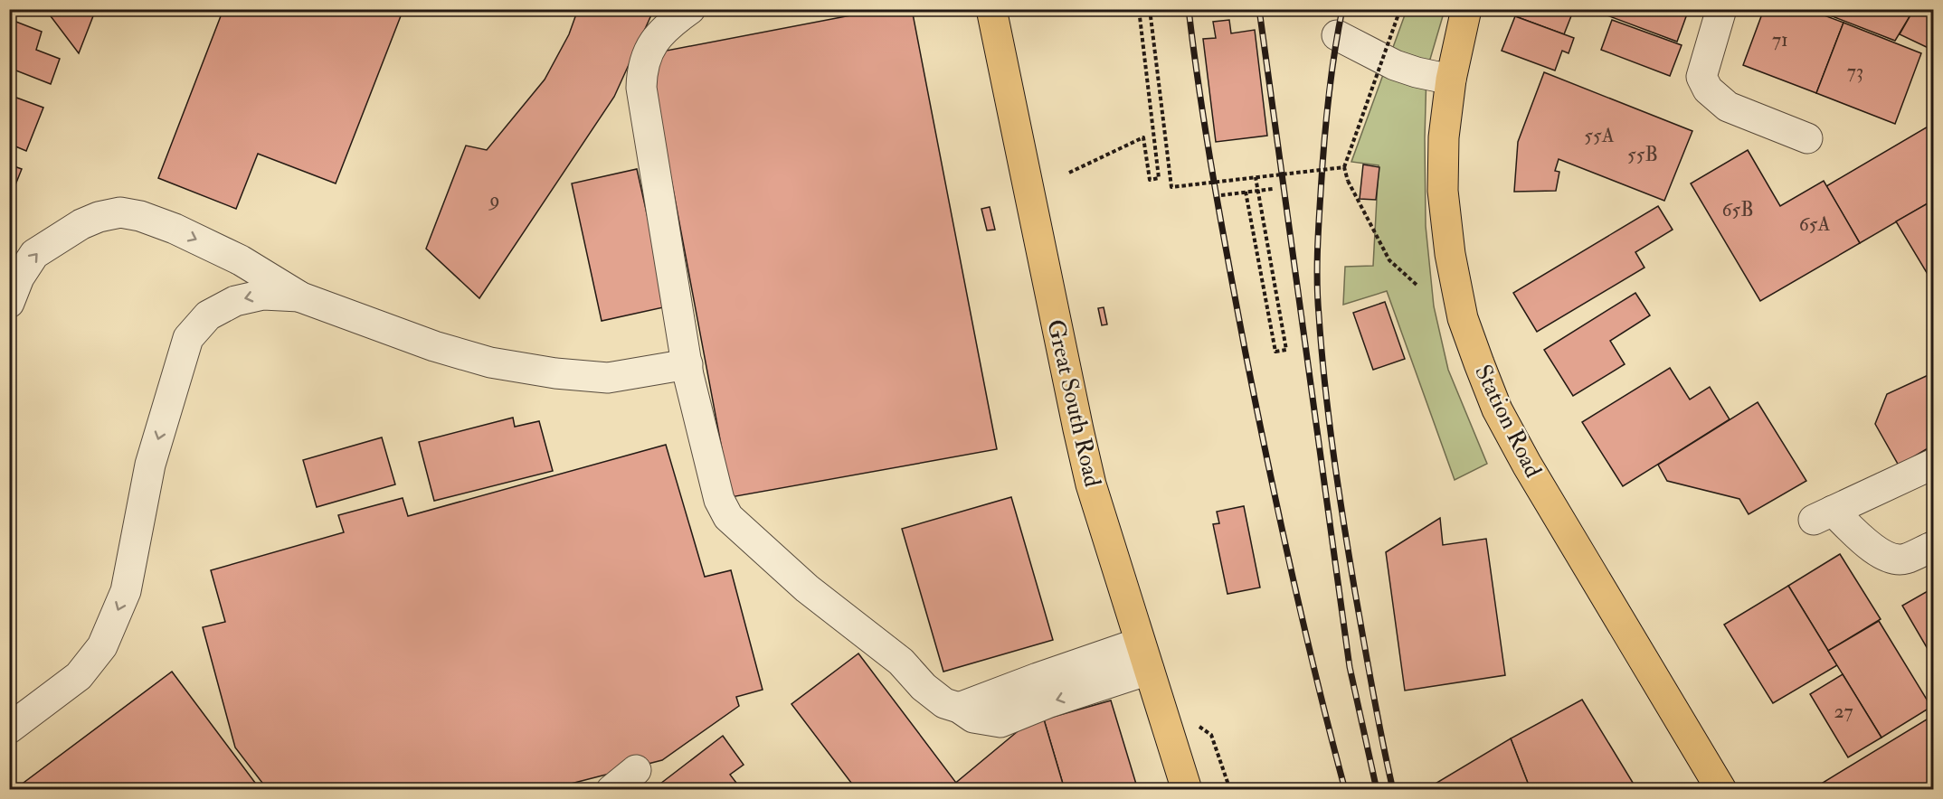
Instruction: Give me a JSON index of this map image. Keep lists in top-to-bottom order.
{
  "streets": {
    "main road": ["Great South Road", "Station Road"]
  },
  "house_numbers": [
    "71",
    "73",
    "55A",
    "55B",
    "9",
    "65B",
    "65A",
    "27"
  ]
}
